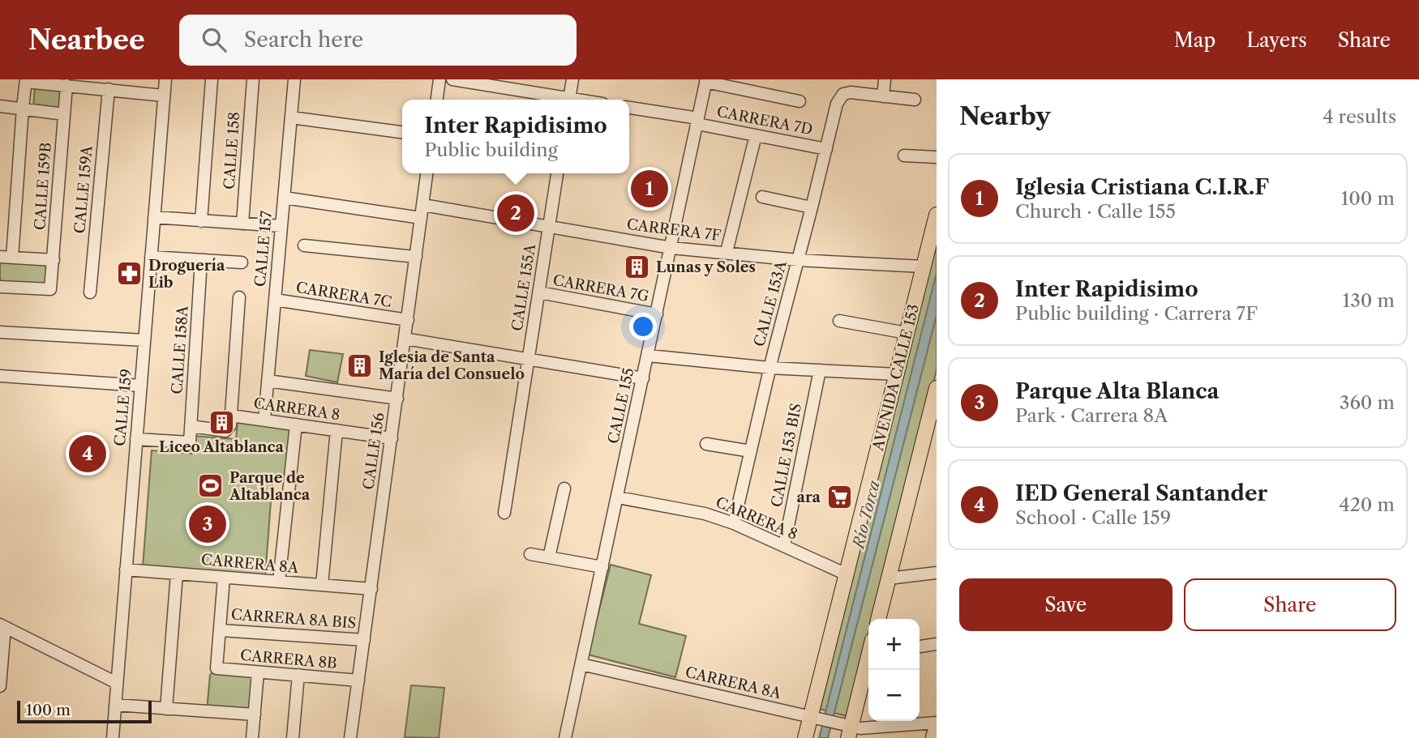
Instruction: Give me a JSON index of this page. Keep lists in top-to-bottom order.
{
  "streets": {
    "main road": ["AVENIDA CALLE 153"],
    "street": [
      "CARRERA 7D",
      "CALLE 158",
      "CALLE 159B",
      "CALLE 159A",
      "CARRERA 7F",
      "CALLE 157",
      "CALLE 155A",
      "CARRERA 7G",
      "CARRERA 7C",
      "CALLE 153A",
      "CALLE 158A",
      "CALLE 155",
      "CALLE 159",
      "CARRERA 8",
      "CALLE 156",
      "CALLE 153 BIS",
      "CARRERA 8A",
      "CARRERA 8A BIS",
      "CARRERA 8B"
    ]
  },
  "crossings": [
    ["CARRERA 7D", "CALLE 153A"],
    ["CARRERA 7D", "CALLE 155"],
    ["CARRERA 7F", "CALLE 155A"],
    ["CARRERA 7F", "CALLE 153A"],
    ["CARRERA 7F", "AVENIDA CALLE 153"],
    ["CARRERA 7F", "CALLE 155"],
    ["CARRERA 7F", "CALLE 156"],
    ["CALLE 157", "CARRERA 7C"],
    ["CALLE 157", "CARRERA 8"],
    ["CALLE 155A", "CARRERA 7G"],
    ["CARRERA 7G", "CALLE 155"],
    ["CARRERA 7C", "CALLE 156"],
    ["CALLE 153A", "CARRERA 8"],
    ["CALLE 158A", "CALLE 159"],
    ["AVENIDA CALLE 153", "CARRERA 8"],
    ["AVENIDA CALLE 153", "CARRERA 8A"],
    ["CALLE 155", "CARRERA 8"],
    ["CALLE 155", "CARRERA 8A"],
    ["CALLE 159", "CARRERA 8A"],
    ["CARRERA 8", "CALLE 156"],
    ["CARRERA 8", "CALLE 153 BIS"],
    ["CALLE 156", "CARRERA 8A"],
    ["CALLE 156", "CARRERA 8A BIS"],
    ["CALLE 156", "CARRERA 8B"],
    ["CARRERA 8A BIS", "CARRERA 8B"]
  ],
  "water": ["Río Torca"],
  "places": {
    "building": ["Lunas y Soles", "Iglesia de Santa María del Consuelo", "Liceo Altablanca"],
    "pharmacy": ["Droguería Lib"],
    "sports": ["Parque de Altablanca"],
    "supermarket": ["ara"]
  },
  "scale_bar": "100 m",
  "page": {
    "header": "Nearbee",
    "search": "Search here",
    "nav": ["Map", "Layers", "Share"],
    "heading": ["Nearby", "4 results"],
    "popup": ["Inter Rapidisimo", "Public building"],
    "list": [
      {
        "mark": "1",
        "name": "Iglesia Cristiana C.I.R.F",
        "note": "Church · Calle 155",
        "value": "100 m"
      },
      {
        "mark": "2",
        "name": "Inter Rapidisimo",
        "note": "Public building · Carrera 7F",
        "value": "130 m"
      },
      {
        "mark": "3",
        "name": "Parque Alta Blanca",
        "note": "Park · Carrera 8A",
        "value": "360 m"
      },
      {
        "mark": "4",
        "name": "IED General Santander",
        "note": "School · Calle 159",
        "value": "420 m"
      }
    ],
    "pins": [
      "1",
      "2",
      "4",
      "3"
    ],
    "buttons": ["Save", "Share"],
    "map_buttons": ["+", "−"],
    "scale": "100 m"
  }
}
